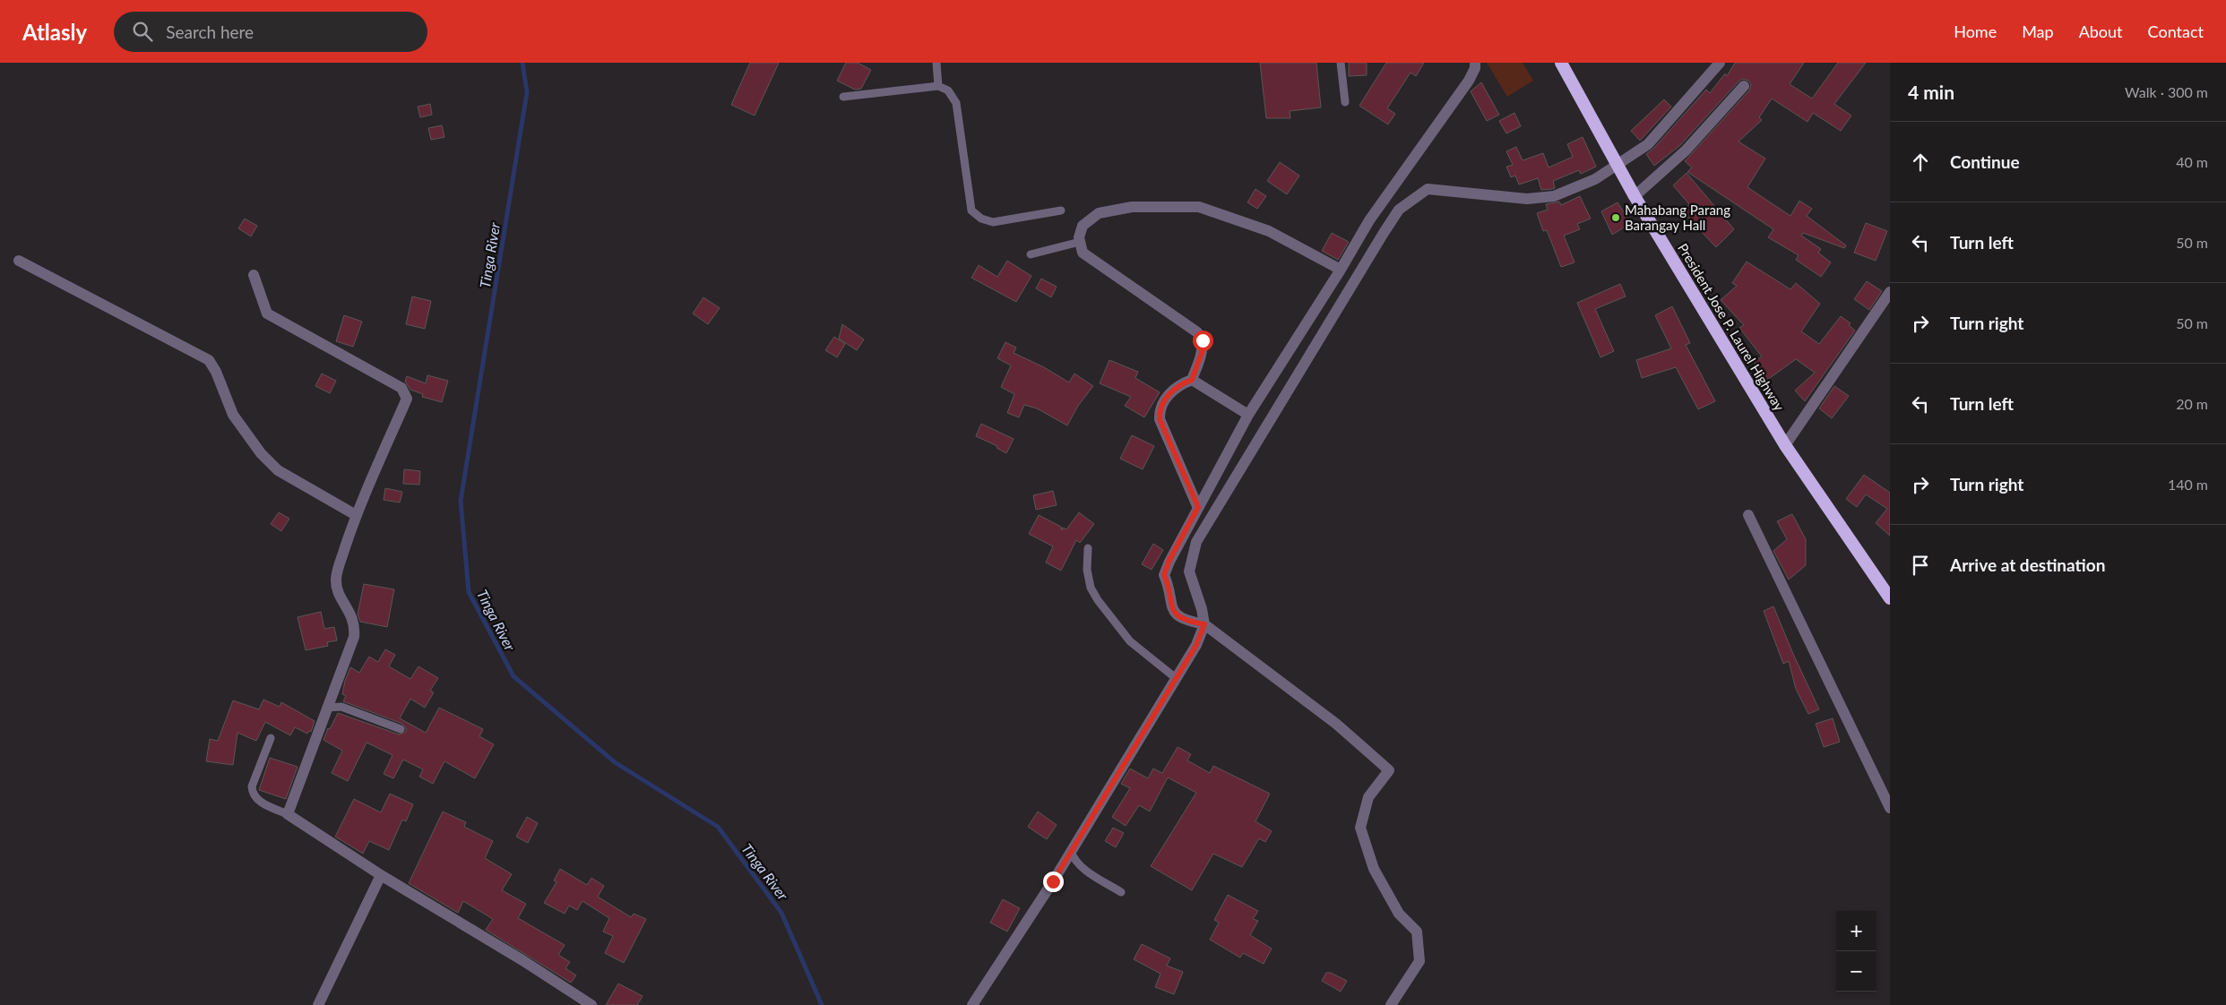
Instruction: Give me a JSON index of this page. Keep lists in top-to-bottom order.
{
  "streets": {
    "highway": ["President Jose P. Laurel Highway"]
  },
  "water": ["Tinga River"],
  "places": ["Mahabang Parang Barangay Hall"],
  "page": {
    "header": "Atlasly",
    "search": "Search here",
    "nav": [
      "Home",
      "Map",
      "About",
      "Contact"
    ],
    "heading": ["4 min", "Walk · 300 m"],
    "list": [
      ["Continue", "40 m"],
      ["Turn left", "50 m"],
      ["Turn right", "50 m"],
      ["Turn left", "20 m"],
      ["Turn right", "140 m"],
      "Arrive at destination"
    ],
    "map_buttons": ["+", "−"]
  }
}
